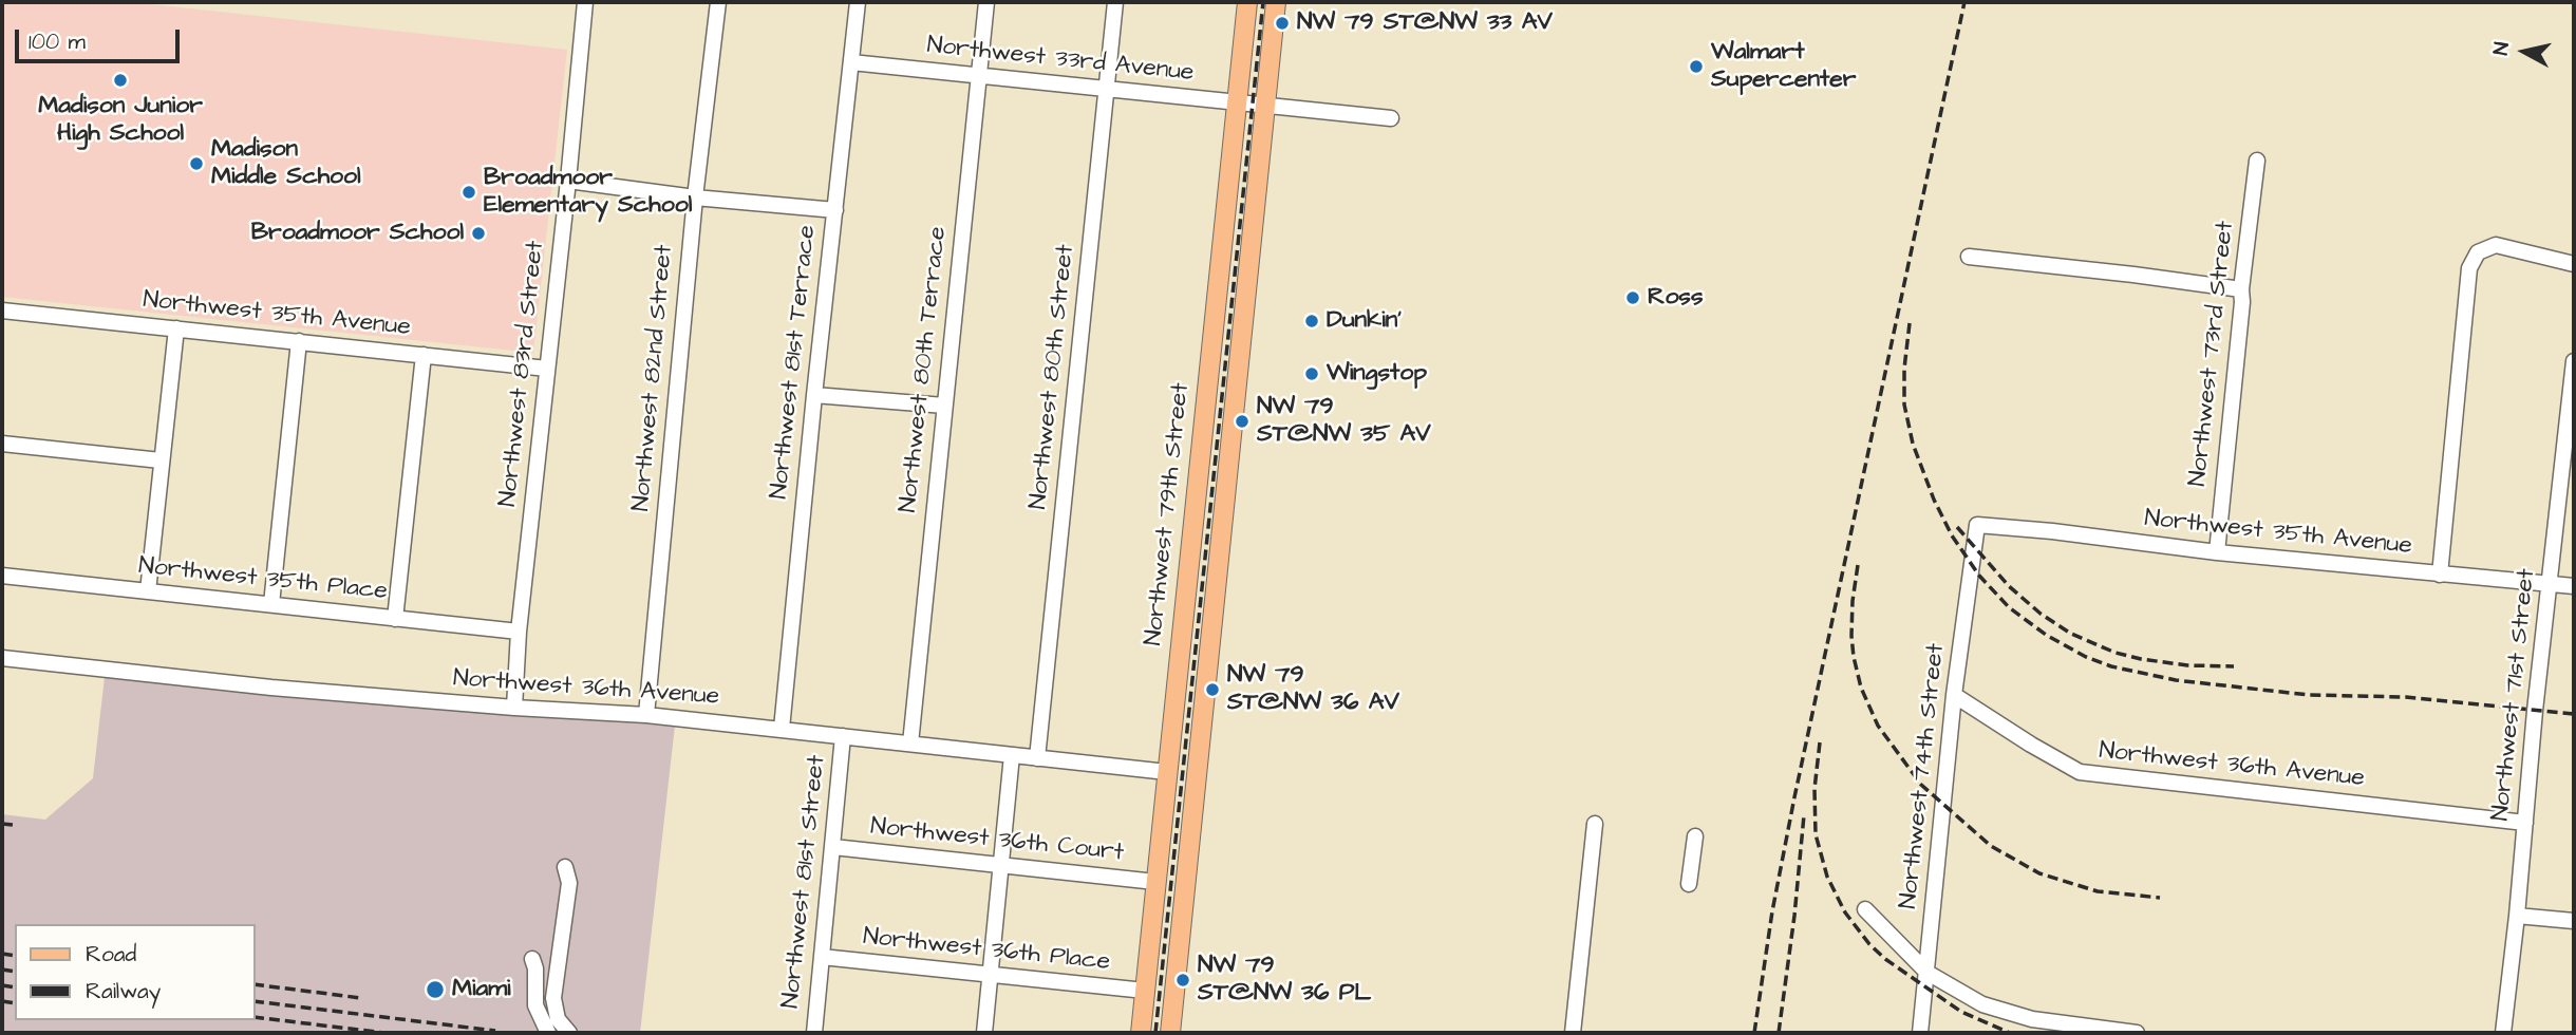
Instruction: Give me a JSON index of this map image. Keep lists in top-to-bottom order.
{
  "streets": {
    "main road": ["Northwest 79th Street"],
    "street": [
      "Northwest 33rd Avenue",
      "Northwest 35th Avenue",
      "Northwest 73rd Street",
      "Northwest 81st Terrace",
      "Northwest 80th Terrace",
      "Northwest 83rd Street",
      "Northwest 80th Street",
      "Northwest 82nd Street",
      "Northwest 35th Place",
      "Northwest 36th Avenue",
      "Northwest 71st Street",
      "Northwest 74th Street",
      "Northwest 36th Court",
      "Northwest 81st Street",
      "Northwest 36th Place"
    ]
  },
  "crossings": [
    ["Northwest 33rd Avenue", "Northwest 81st Terrace"],
    ["Northwest 33rd Avenue", "Northwest 80th Terrace"],
    ["Northwest 33rd Avenue", "Northwest 80th Street"],
    ["Northwest 33rd Avenue", "Northwest 79th Street"],
    ["Northwest 35th Avenue", "Northwest 73rd Street"],
    ["Northwest 35th Avenue", "Northwest 83rd Street"],
    ["Northwest 35th Avenue", "Northwest 71st Street"],
    ["Northwest 35th Avenue", "Northwest 74th Street"],
    ["Northwest 81st Terrace", "Northwest 36th Avenue"],
    ["Northwest 80th Terrace", "Northwest 36th Avenue"],
    ["Northwest 83rd Street", "Northwest 35th Place"],
    ["Northwest 83rd Street", "Northwest 36th Avenue"],
    ["Northwest 80th Street", "Northwest 36th Avenue"],
    ["Northwest 82nd Street", "Northwest 36th Avenue"],
    ["Northwest 79th Street", "Northwest 36th Avenue"],
    ["Northwest 79th Street", "Northwest 36th Court"],
    ["Northwest 79th Street", "Northwest 36th Place"],
    ["Northwest 36th Avenue", "Northwest 71st Street"],
    ["Northwest 36th Avenue", "Northwest 74th Street"],
    ["Northwest 36th Avenue", "Northwest 81st Street"],
    ["Northwest 36th Court", "Northwest 81st Street"],
    ["Northwest 81st Street", "Northwest 36th Place"]
  ],
  "places": [
    "NW 79 ST@NW 33 AV",
    "Walmart Supercenter",
    "Madison Junior High School",
    "Madison Middle School",
    "Broadmoor Elementary School",
    "Broadmoor School",
    "Ross",
    "Dunkin'",
    "Wingstop",
    "NW 79 ST@NW 35 AV",
    "NW 79 ST@NW 36 AV",
    "NW 79 ST@NW 36 PL",
    "Miami"
  ],
  "legend": ["Road", "Railway"],
  "scale_bar": "100 m",
  "north": "left"
}
